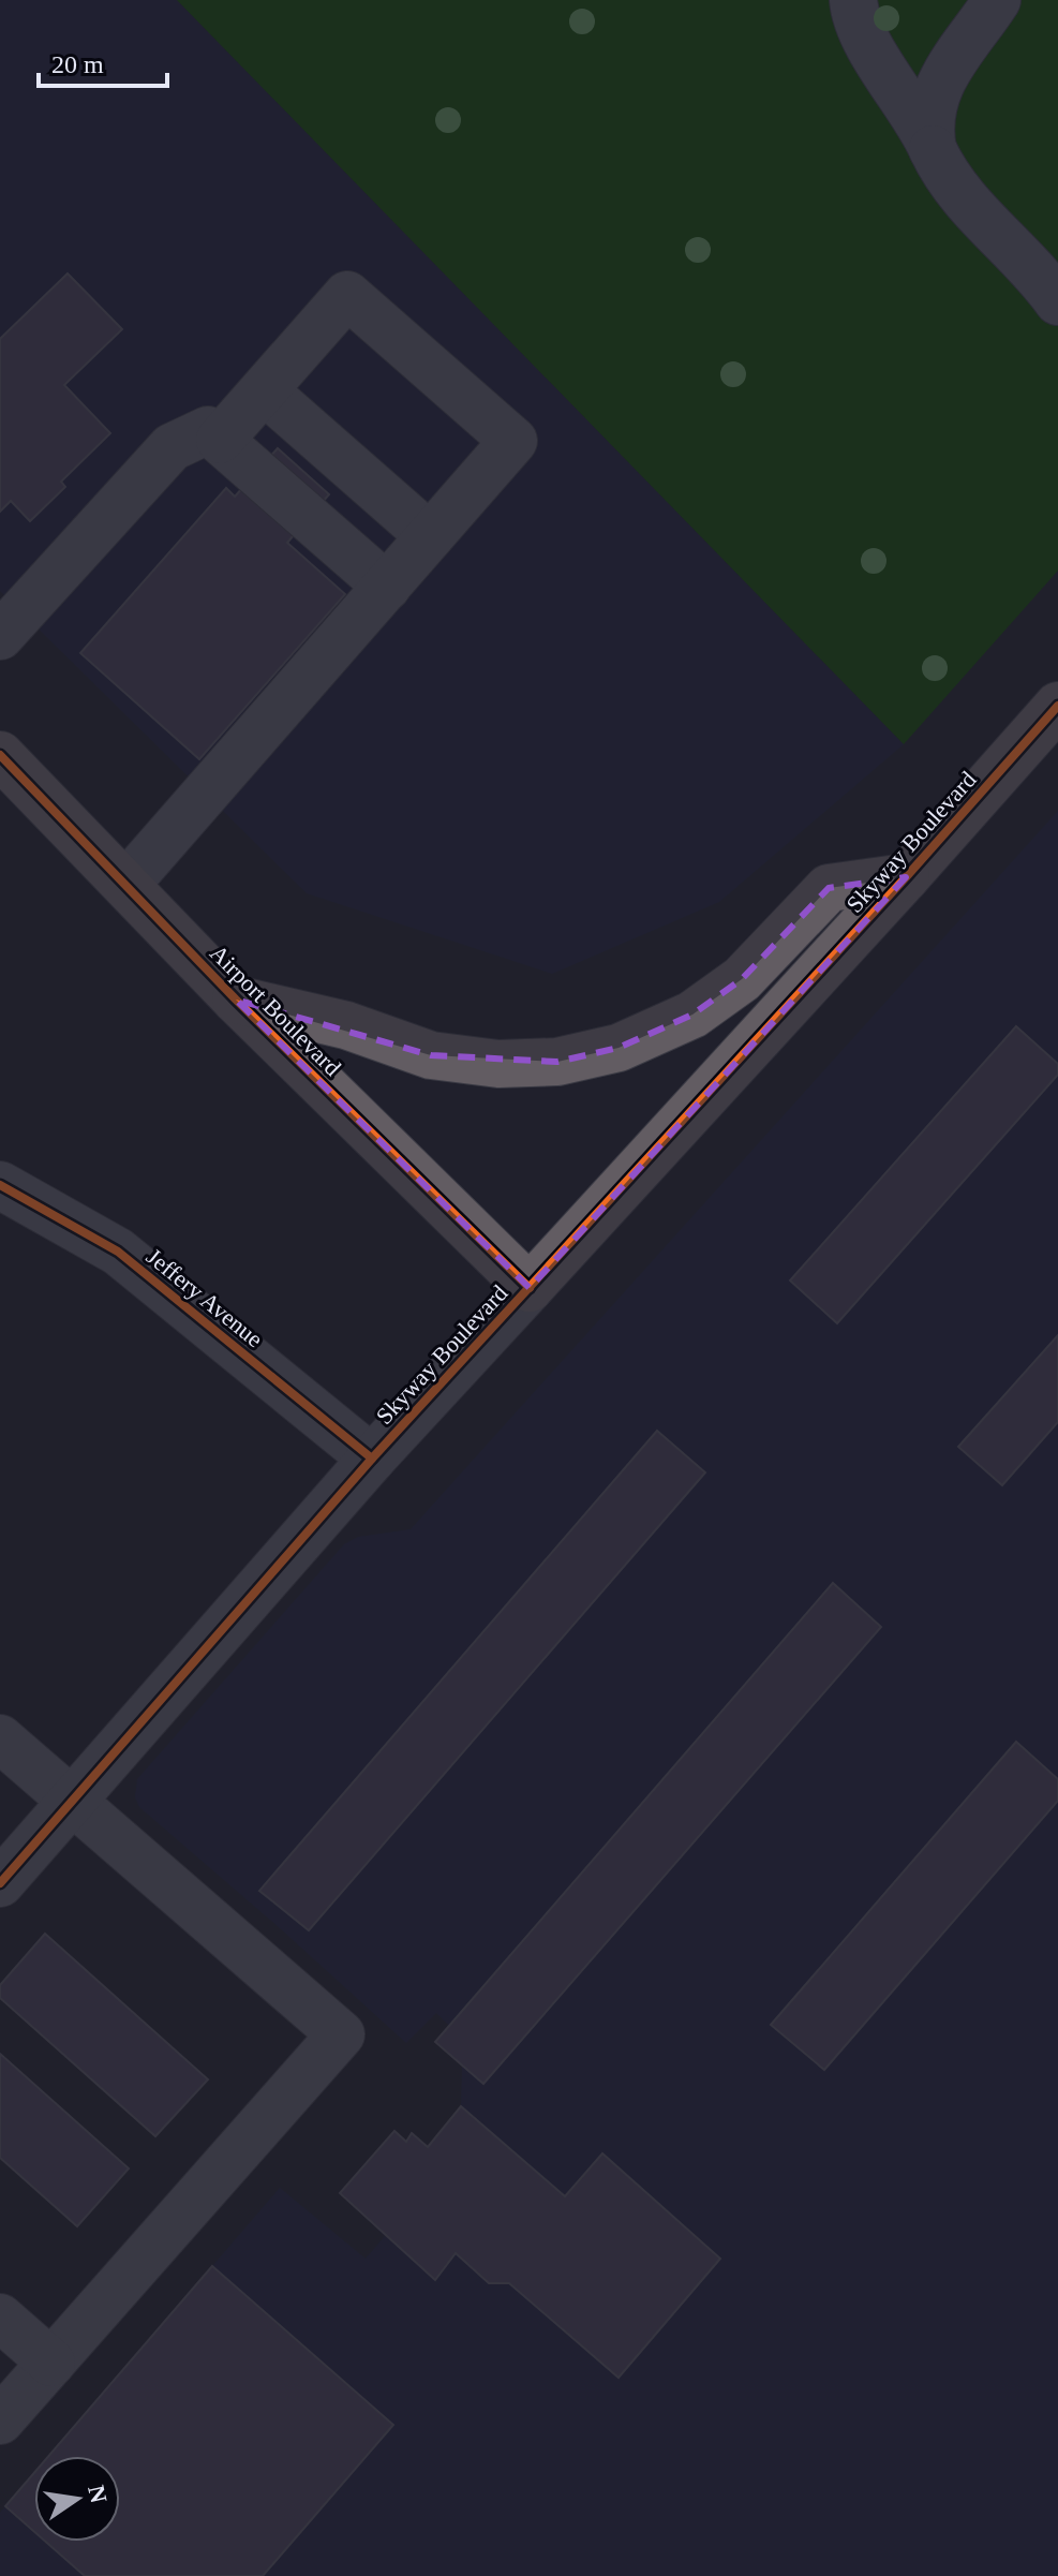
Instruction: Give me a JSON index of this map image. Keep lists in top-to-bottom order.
{
  "streets": {
    "main road": ["Skyway Boulevard", "Airport Boulevard"],
    "street": ["Jeffery Avenue"]
  },
  "crossings": [
    ["Skyway Boulevard", "Airport Boulevard"],
    ["Skyway Boulevard", "Jeffery Avenue"]
  ],
  "scale_bar": "20 m",
  "north": "right"
}
